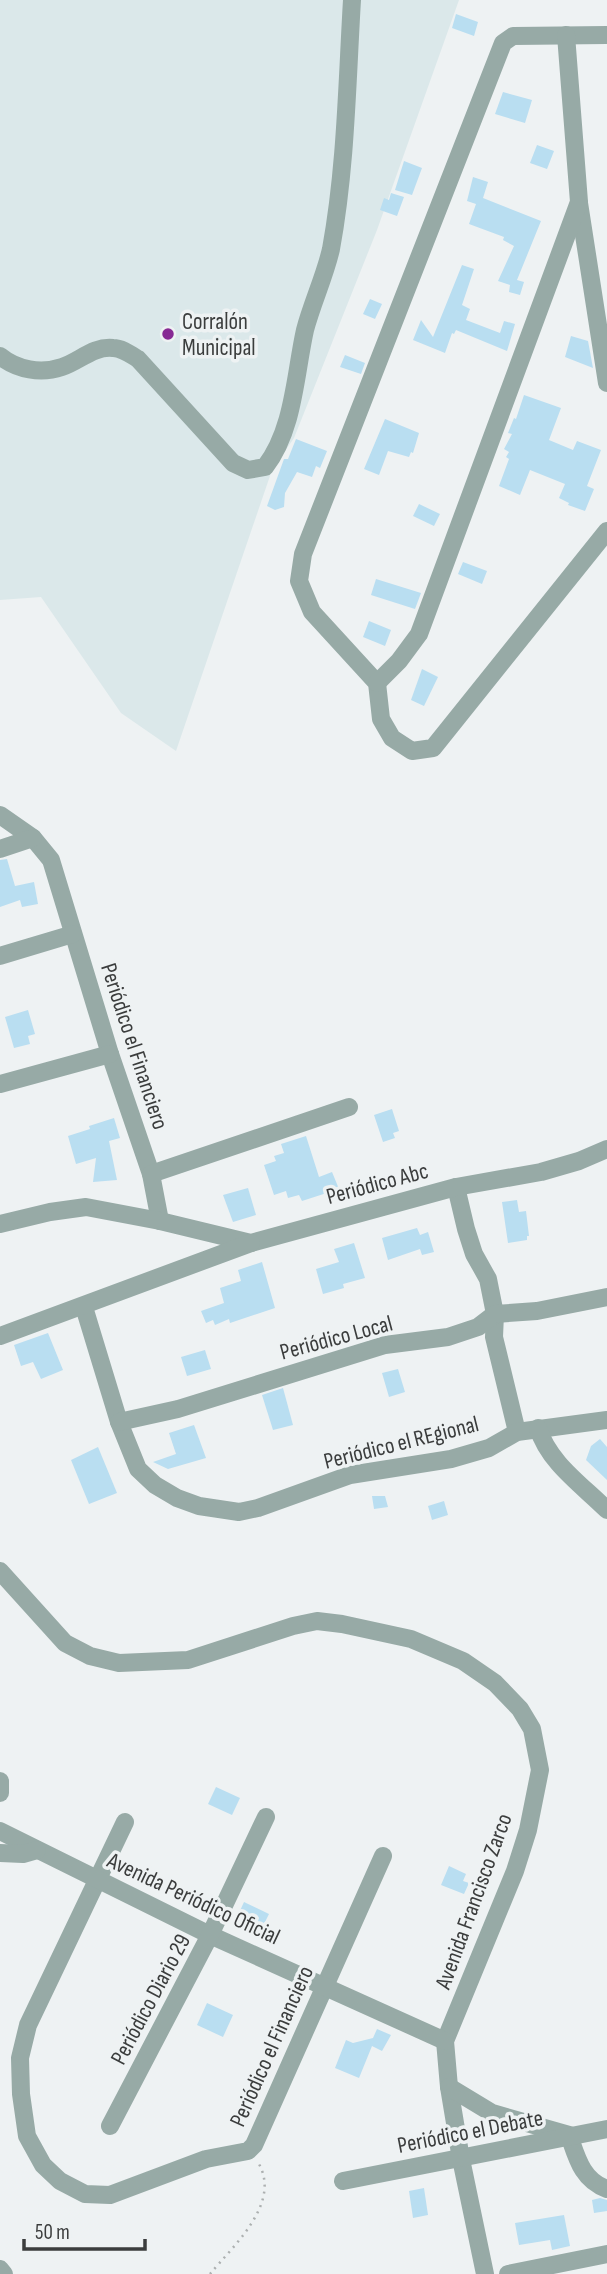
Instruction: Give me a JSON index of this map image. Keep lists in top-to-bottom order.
{
  "streets": {
    "street": [
      "Periódico el Financiero",
      "Periódico Abc",
      "Periódico Local",
      "Periódico el REgional",
      "Avenida Periódico Oficial",
      "Avenida Francisco Zarco",
      "Periódico Diario 29",
      "Periódico el Debate"
    ]
  },
  "crossings": [
    ["Periódico el Financiero", "Avenida Periódico Oficial"],
    ["Periódico Local", "Periódico el REgional"],
    ["Avenida Periódico Oficial", "Avenida Francisco Zarco"],
    ["Avenida Periódico Oficial", "Periódico Diario 29"],
    ["Avenida Francisco Zarco", "Periódico el Debate"]
  ],
  "places": ["Corralón Municipal"],
  "scale_bar": "50 m"
}
